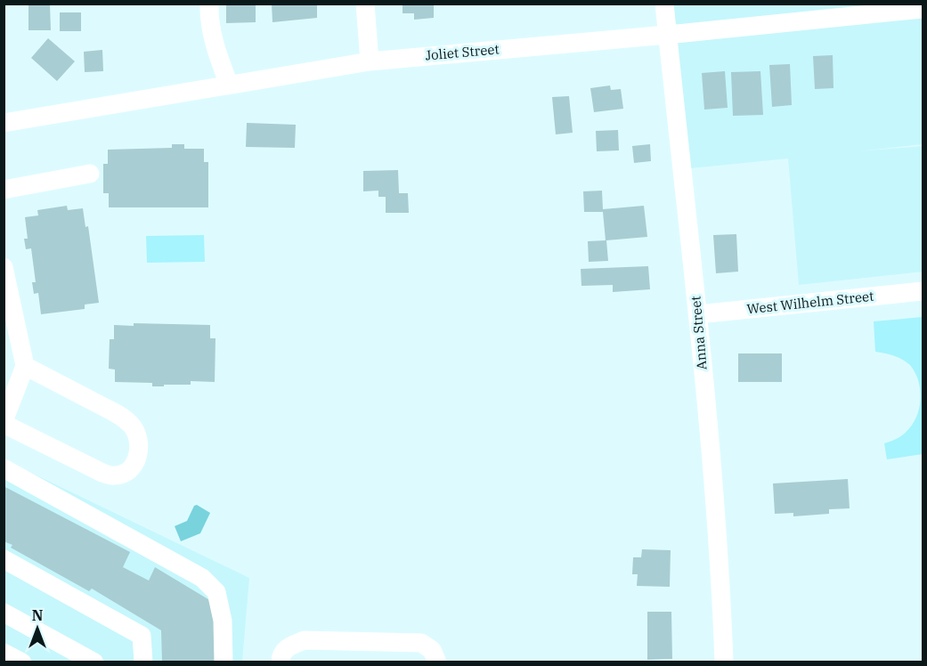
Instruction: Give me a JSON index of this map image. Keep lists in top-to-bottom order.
{
  "streets": {
    "street": ["Joliet Street", "West Wilhelm Street", "Anna Street"]
  },
  "crossings": [
    ["Joliet Street", "Anna Street"],
    ["West Wilhelm Street", "Anna Street"]
  ],
  "north": "top"
}
